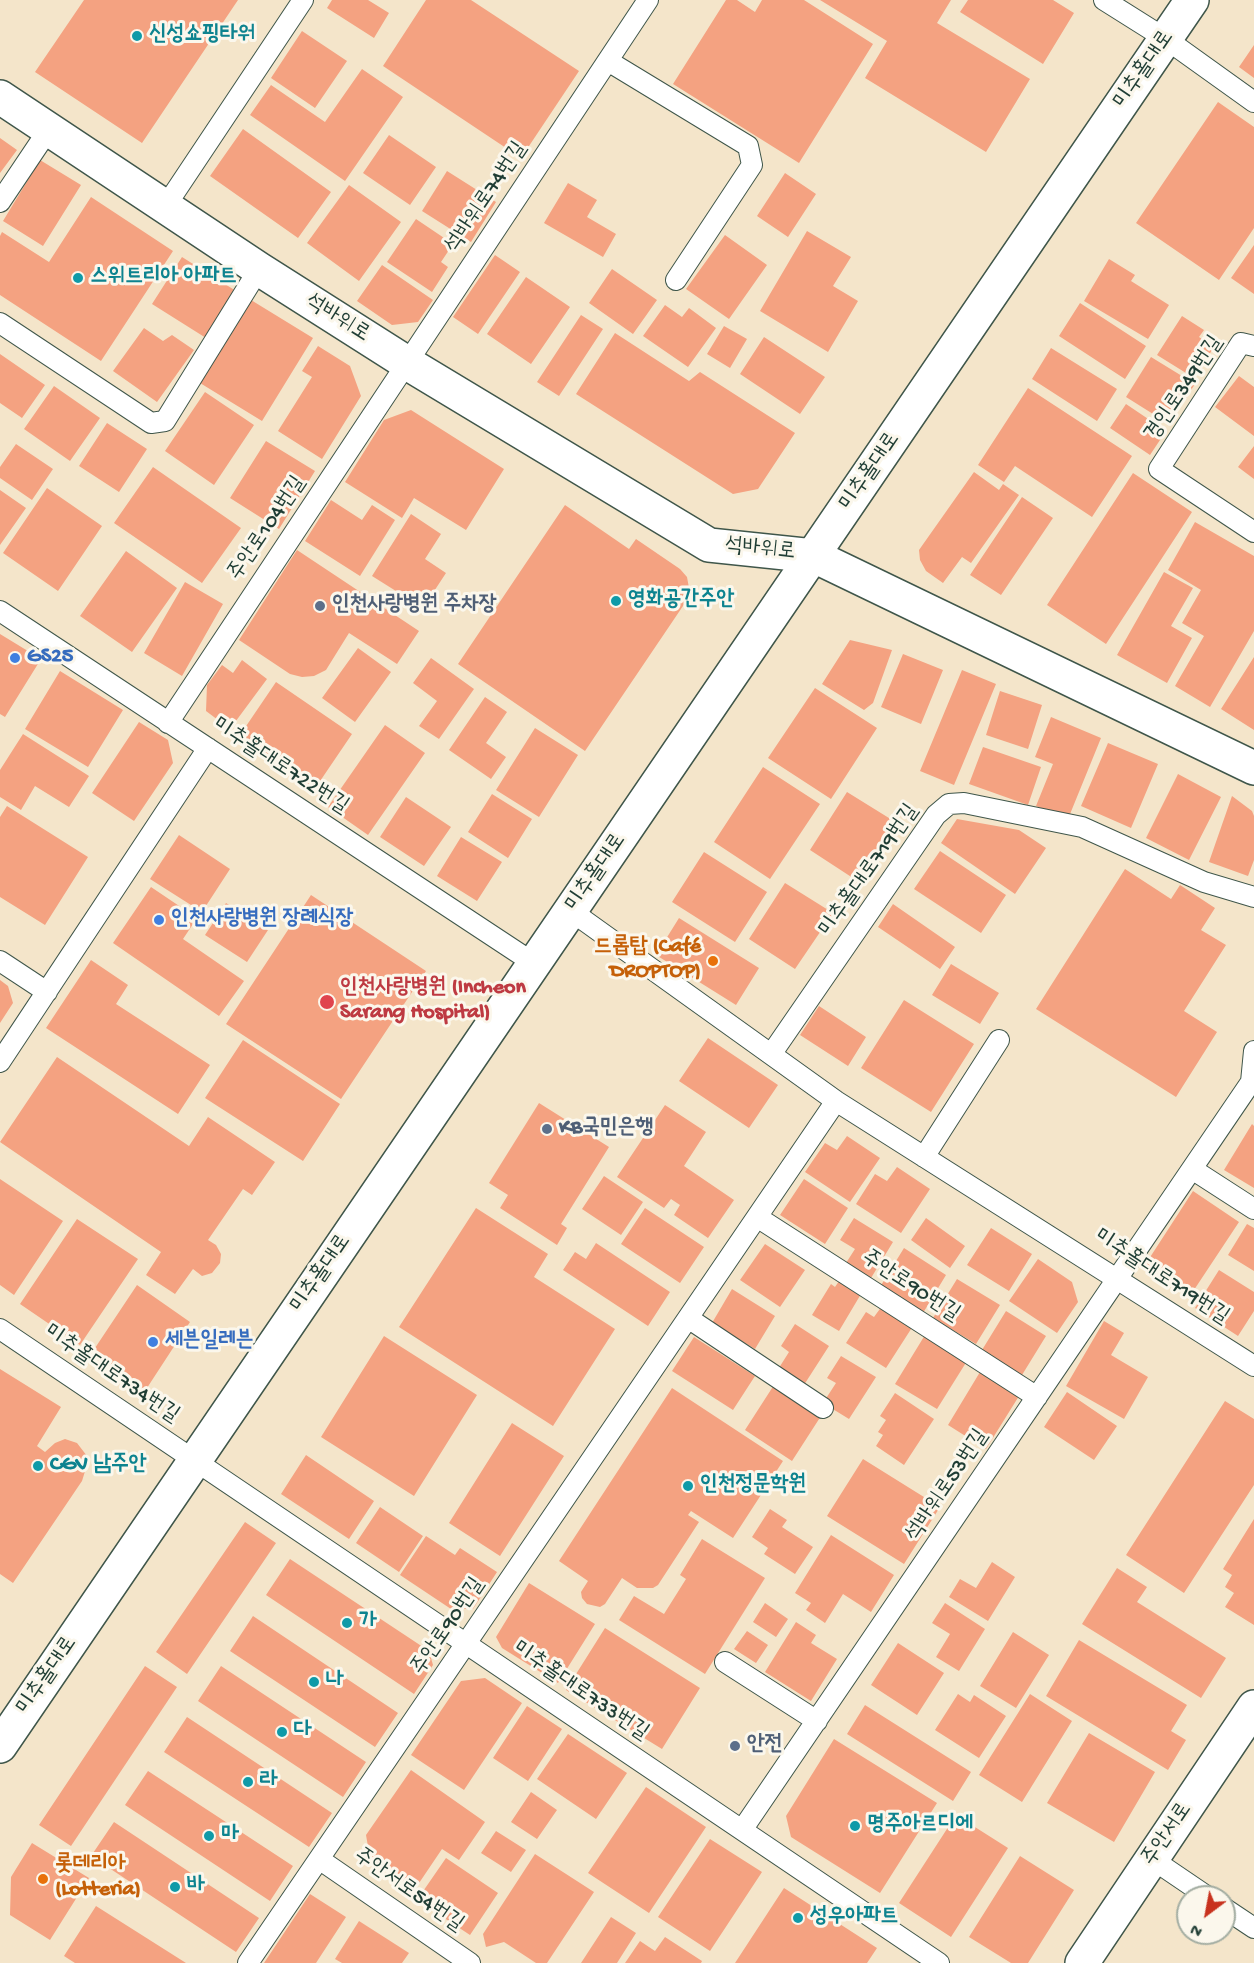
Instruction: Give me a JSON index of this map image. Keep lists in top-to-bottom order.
{
  "streets": {
    "main road": ["미추홀대로", "석바위로", "주안서로"],
    "lane": [
      "석바위로74번길",
      "경인로349번길",
      "주안로104번길",
      "미추홀대로722번길",
      "미추홀대로719번길",
      "주안로90번길",
      "미추홀대로734번길",
      "석바위로53번길",
      "미추홀대로733번길",
      "주안서로54번길"
    ]
  },
  "crossings": [
    ["미추홀대로", "석바위로"],
    ["미추홀대로", "미추홀대로722번길"],
    ["미추홀대로", "미추홀대로719번길"],
    ["미추홀대로", "미추홀대로734번길"],
    ["미추홀대로", "미추홀대로733번길"],
    ["석바위로74번길", "석바위로"],
    ["석바위로74번길", "주안로104번길"],
    ["석바위로", "주안로104번길"],
    ["주안로104번길", "미추홀대로722번길"],
    ["미추홀대로719번길", "주안로90번길"],
    ["미추홀대로719번길", "석바위로53번길"],
    ["주안로90번길", "석바위로53번길"],
    ["주안로90번길", "미추홀대로733번길"],
    ["주안로90번길", "주안서로54번길"],
    ["미추홀대로734번길", "미추홀대로733번길"],
    ["석바위로53번길", "미추홀대로733번길"]
  ],
  "places": [
    "신성쇼핑타워",
    "스위트리아 아파트",
    "영화공간주안",
    "인천사랑병원 주차장",
    "GS25",
    "인천사랑병원 장례식장",
    "드롭탑 (Café DROPTOP)",
    "인천사랑병원 (Incheon Sarang Hospital)",
    "KB국민은행",
    "세븐일레븐",
    "CGV 남주안",
    "인천정문학원",
    "가",
    "나",
    "다",
    "안전",
    "라",
    "명주아르디에",
    "마",
    "롯데리아 (Lotteria)",
    "바",
    "성우아파트"
  ],
  "north": "bottom left"
}
